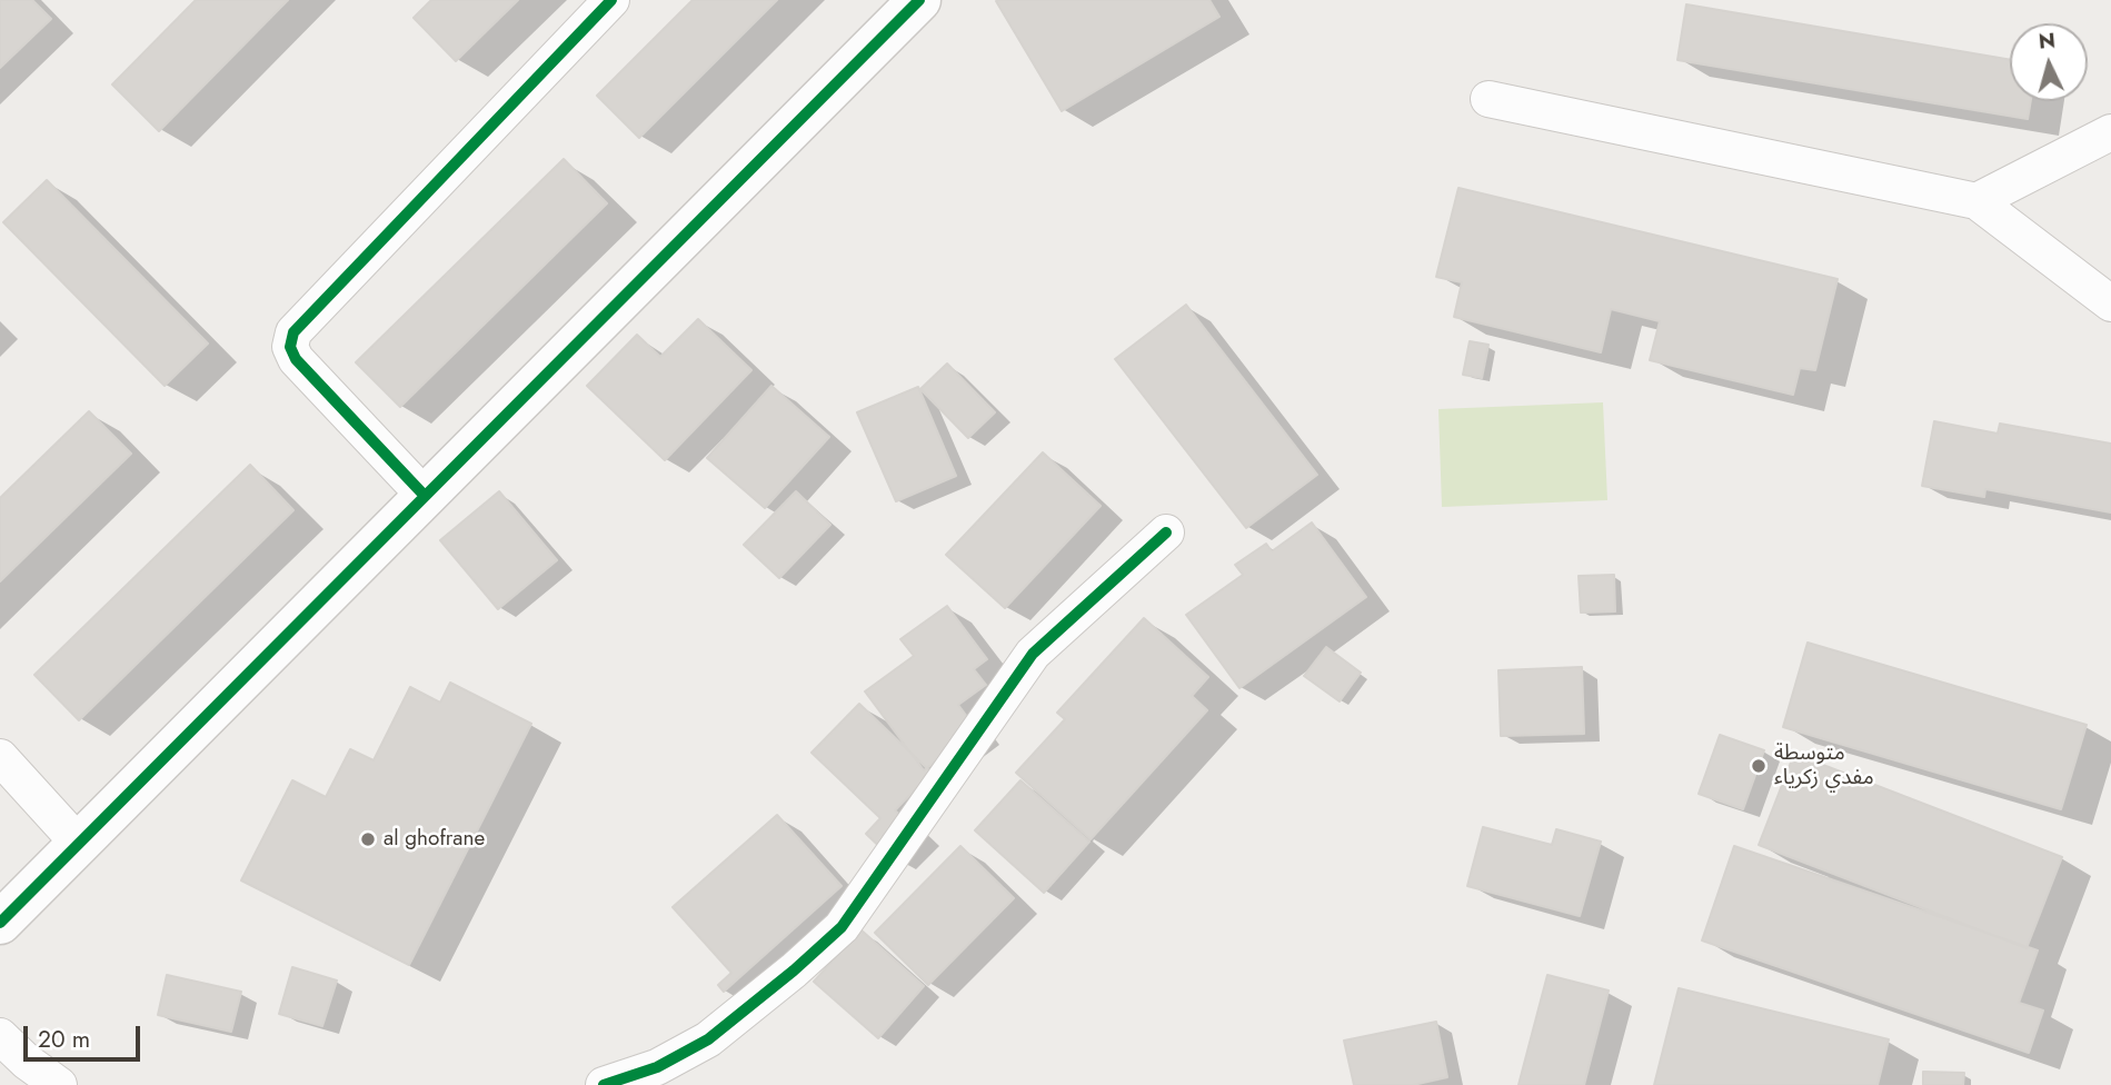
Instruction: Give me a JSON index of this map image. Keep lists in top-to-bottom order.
{
  "places": ["متوسطة مفدي زكرياء", "al ghofrane"],
  "scale_bar": "20 m",
  "north": "top"
}
